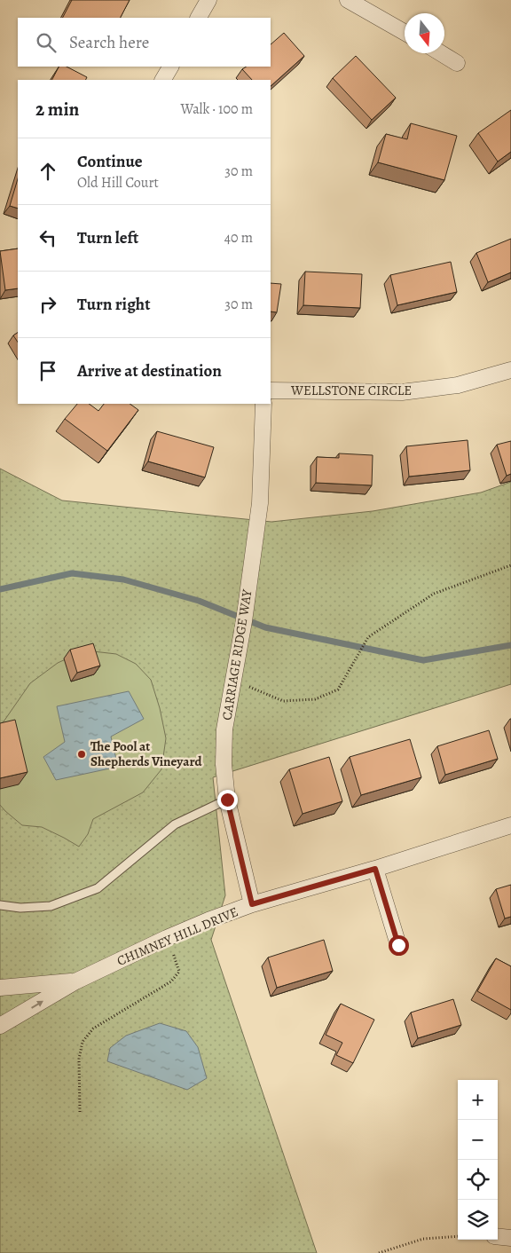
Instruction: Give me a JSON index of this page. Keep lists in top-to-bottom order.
{
  "streets": {
    "street": ["WELLSTONE CIRCLE", "CARRIAGE RIDGE WAY", "CHIMNEY HILL DRIVE"]
  },
  "crossings": [
    ["CARRIAGE RIDGE WAY", "CHIMNEY HILL DRIVE"]
  ],
  "places": ["The Pool at Shepherds Vineyard"],
  "north": "bottom",
  "page": {
    "search": "Search here",
    "heading": ["2 min", "Walk · 100 m"],
    "list": [
      ["Continue", "Old Hill Court", "30 m"],
      ["Turn left", "40 m"],
      ["Turn right", "30 m"],
      "Arrive at destination"
    ],
    "map_buttons": ["+", "−"]
  }
}
